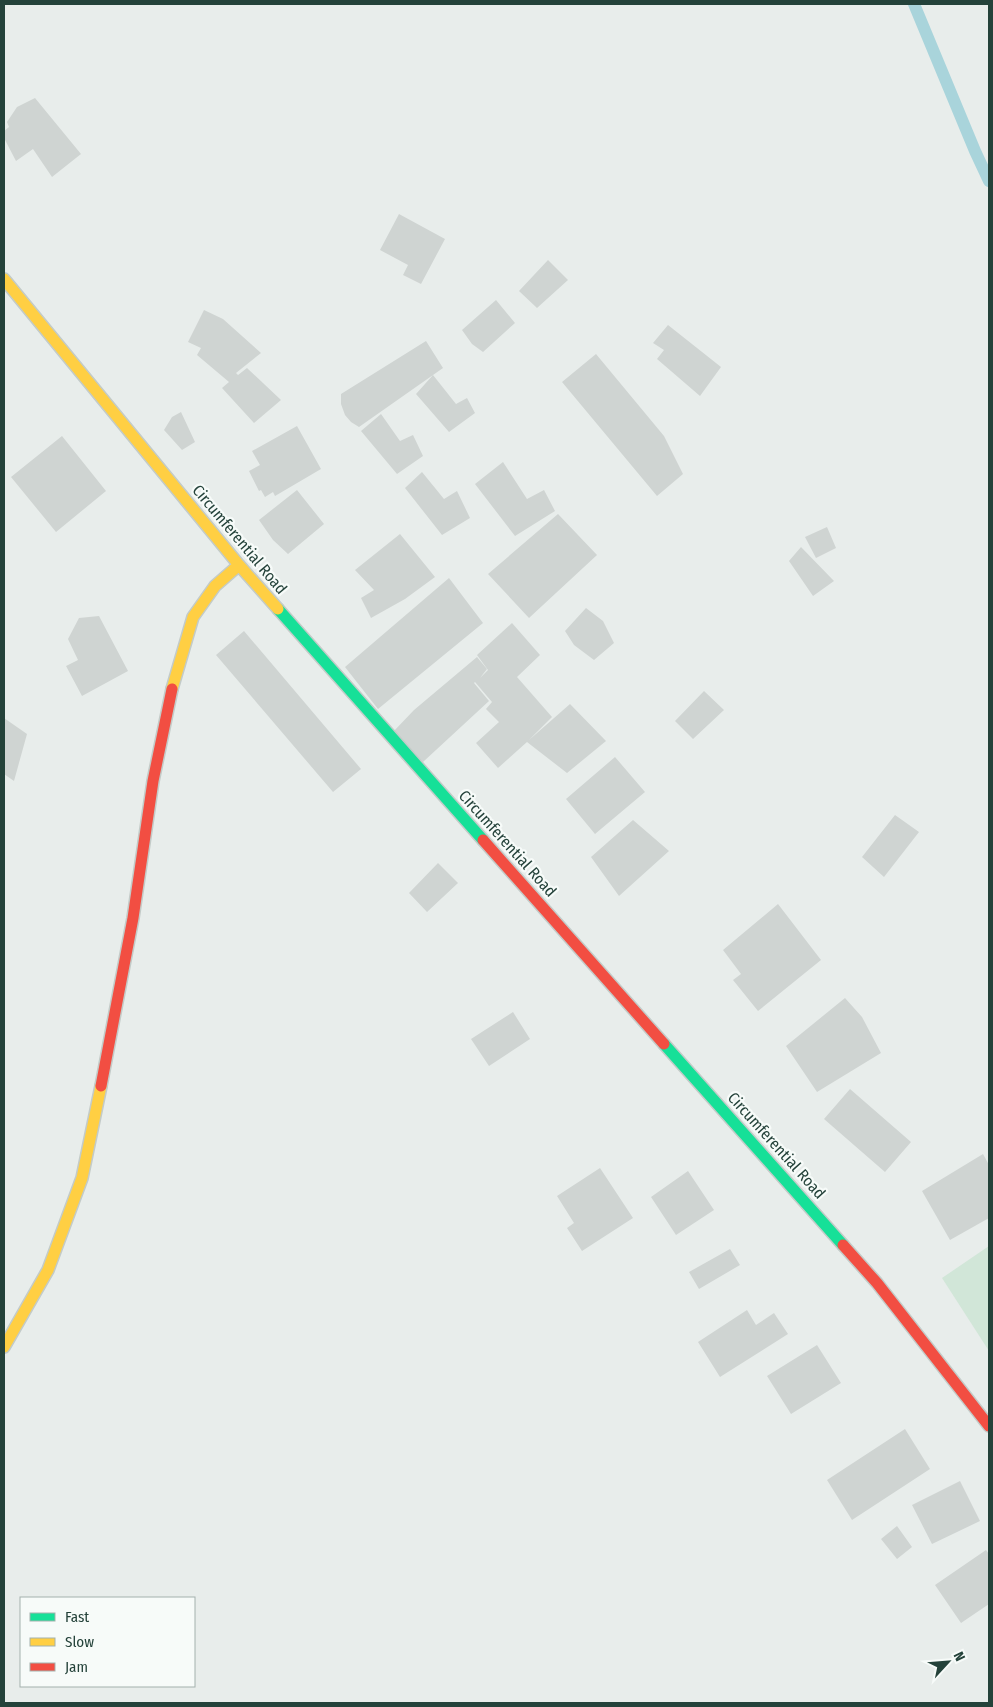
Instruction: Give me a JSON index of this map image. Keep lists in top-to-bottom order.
{
  "streets": {
    "main road": ["Circumferential Road"]
  },
  "legend": ["Fast", "Slow", "Jam"],
  "north": "top right"
}
